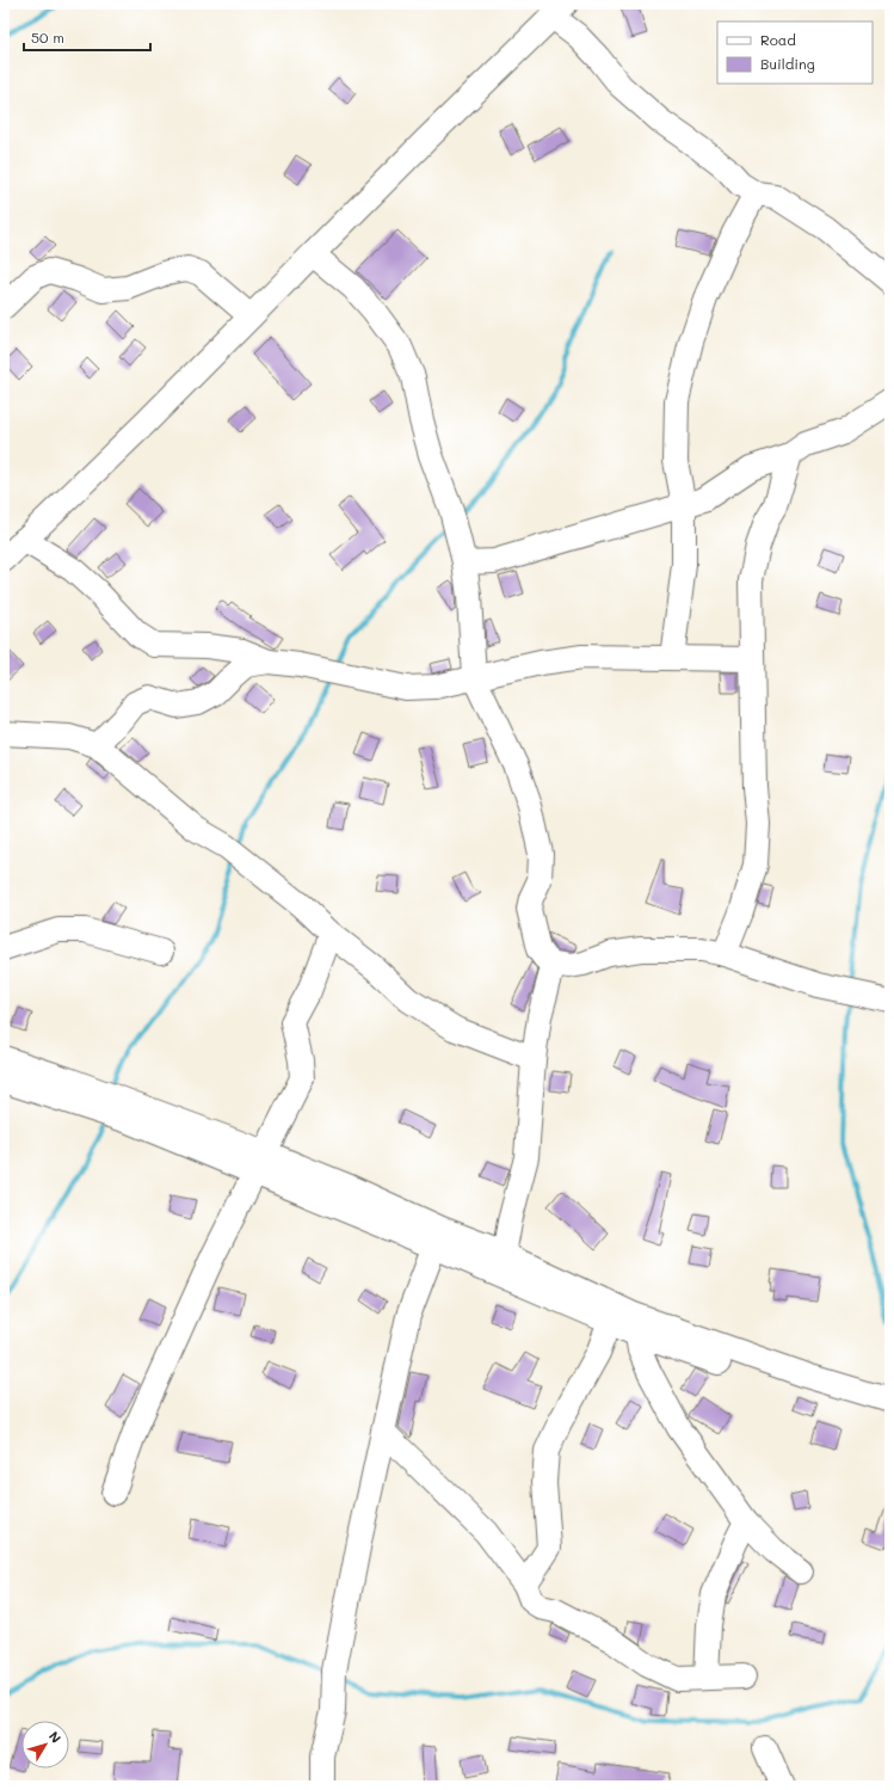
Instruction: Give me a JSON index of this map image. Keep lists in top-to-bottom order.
{
  "legend": ["Road", "Building"],
  "scale_bar": "50 m",
  "north": "top right"
}
